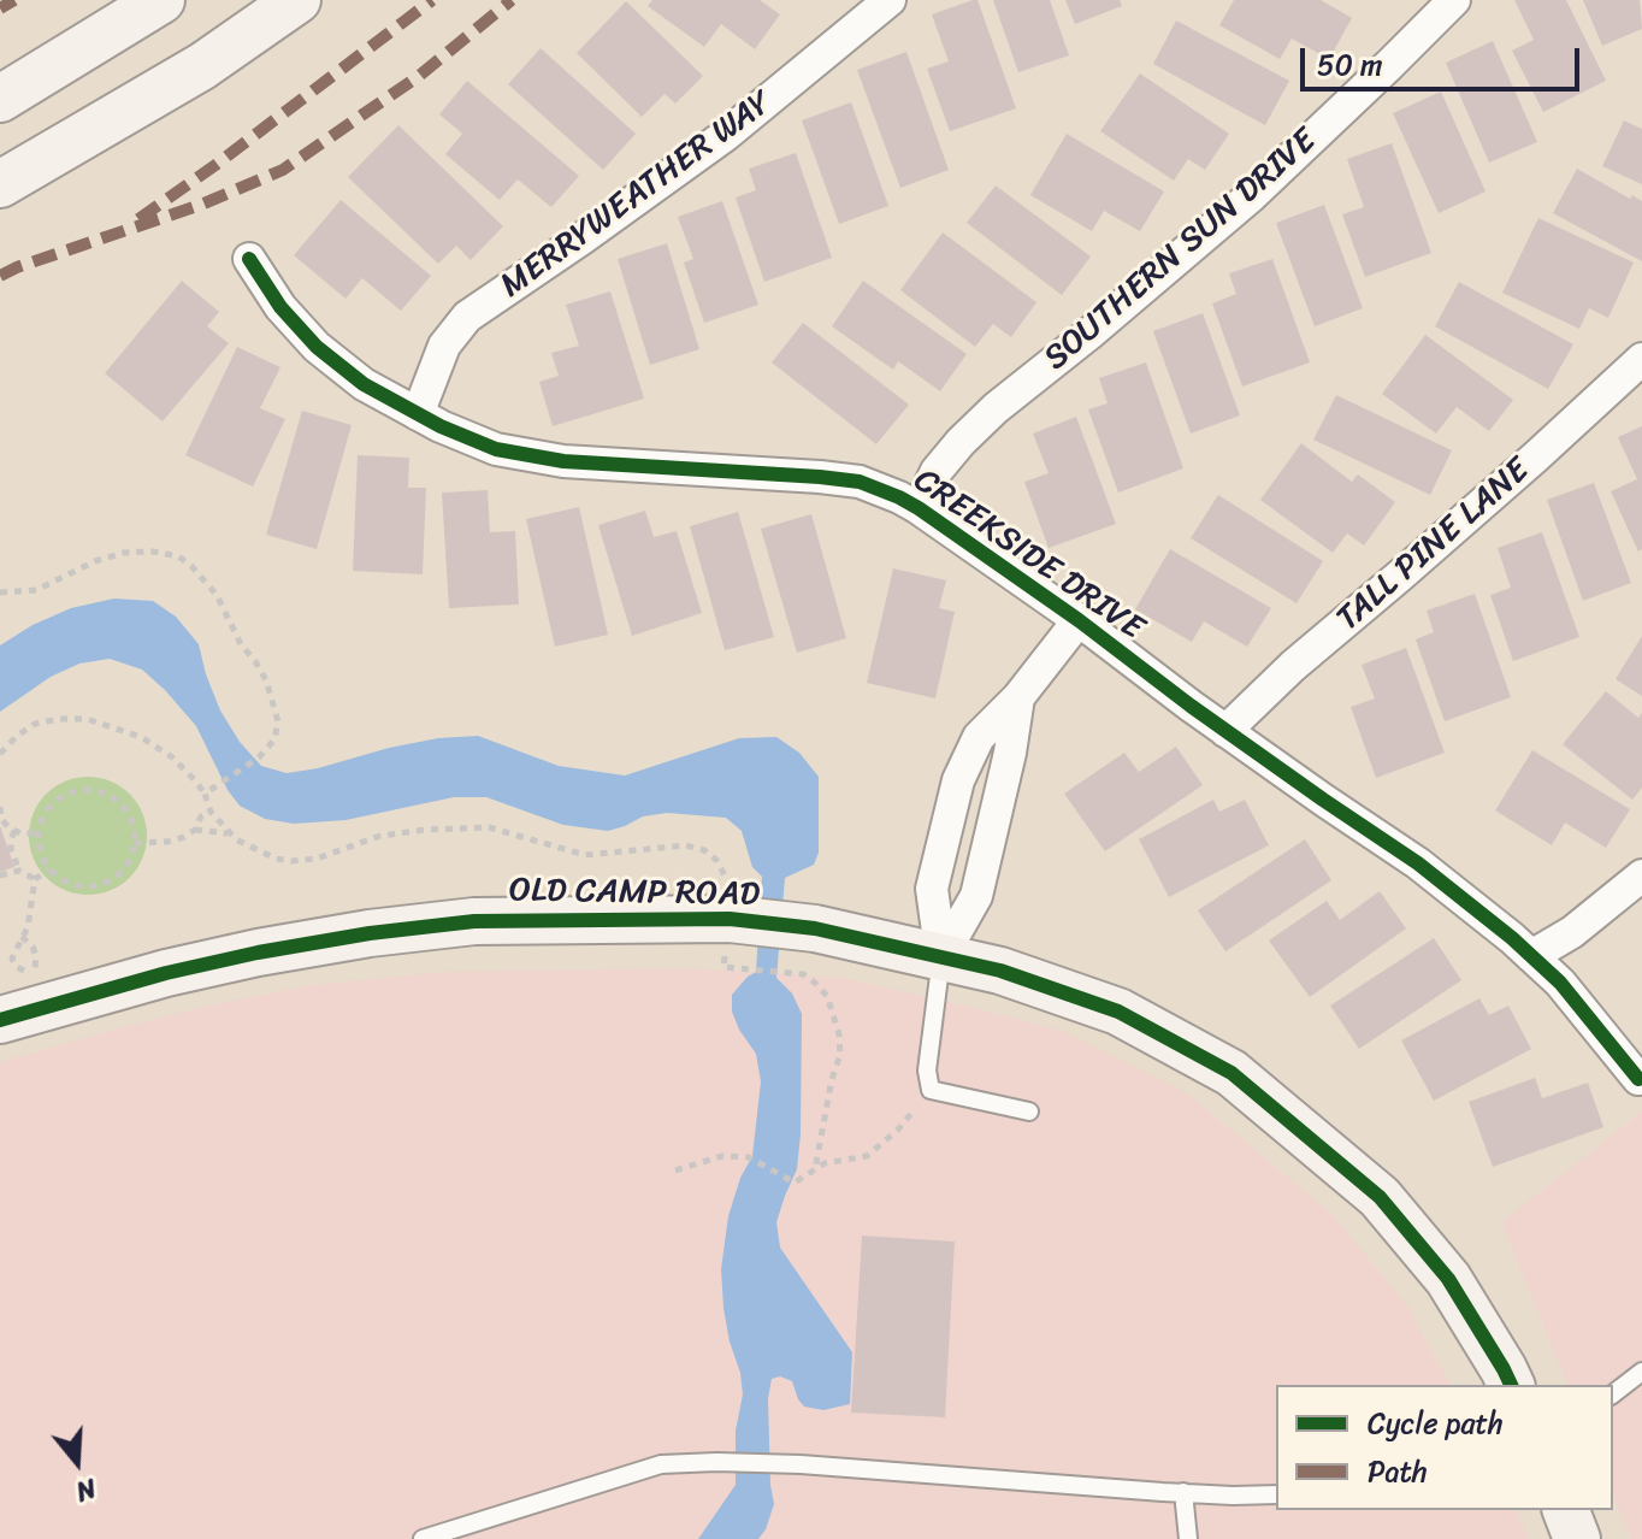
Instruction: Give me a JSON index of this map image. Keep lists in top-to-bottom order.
{
  "streets": {
    "street": [
      "MERRYWEATHER WAY",
      "SOUTHERN SUN DRIVE",
      "TALL PINE LANE",
      "CREEKSIDE DRIVE",
      "OLD CAMP ROAD"
    ]
  },
  "crossings": [
    ["MERRYWEATHER WAY", "CREEKSIDE DRIVE"],
    ["SOUTHERN SUN DRIVE", "CREEKSIDE DRIVE"],
    ["TALL PINE LANE", "CREEKSIDE DRIVE"]
  ],
  "legend": ["Cycle path", "Path"],
  "scale_bar": "50 m",
  "north": "bottom"
}
